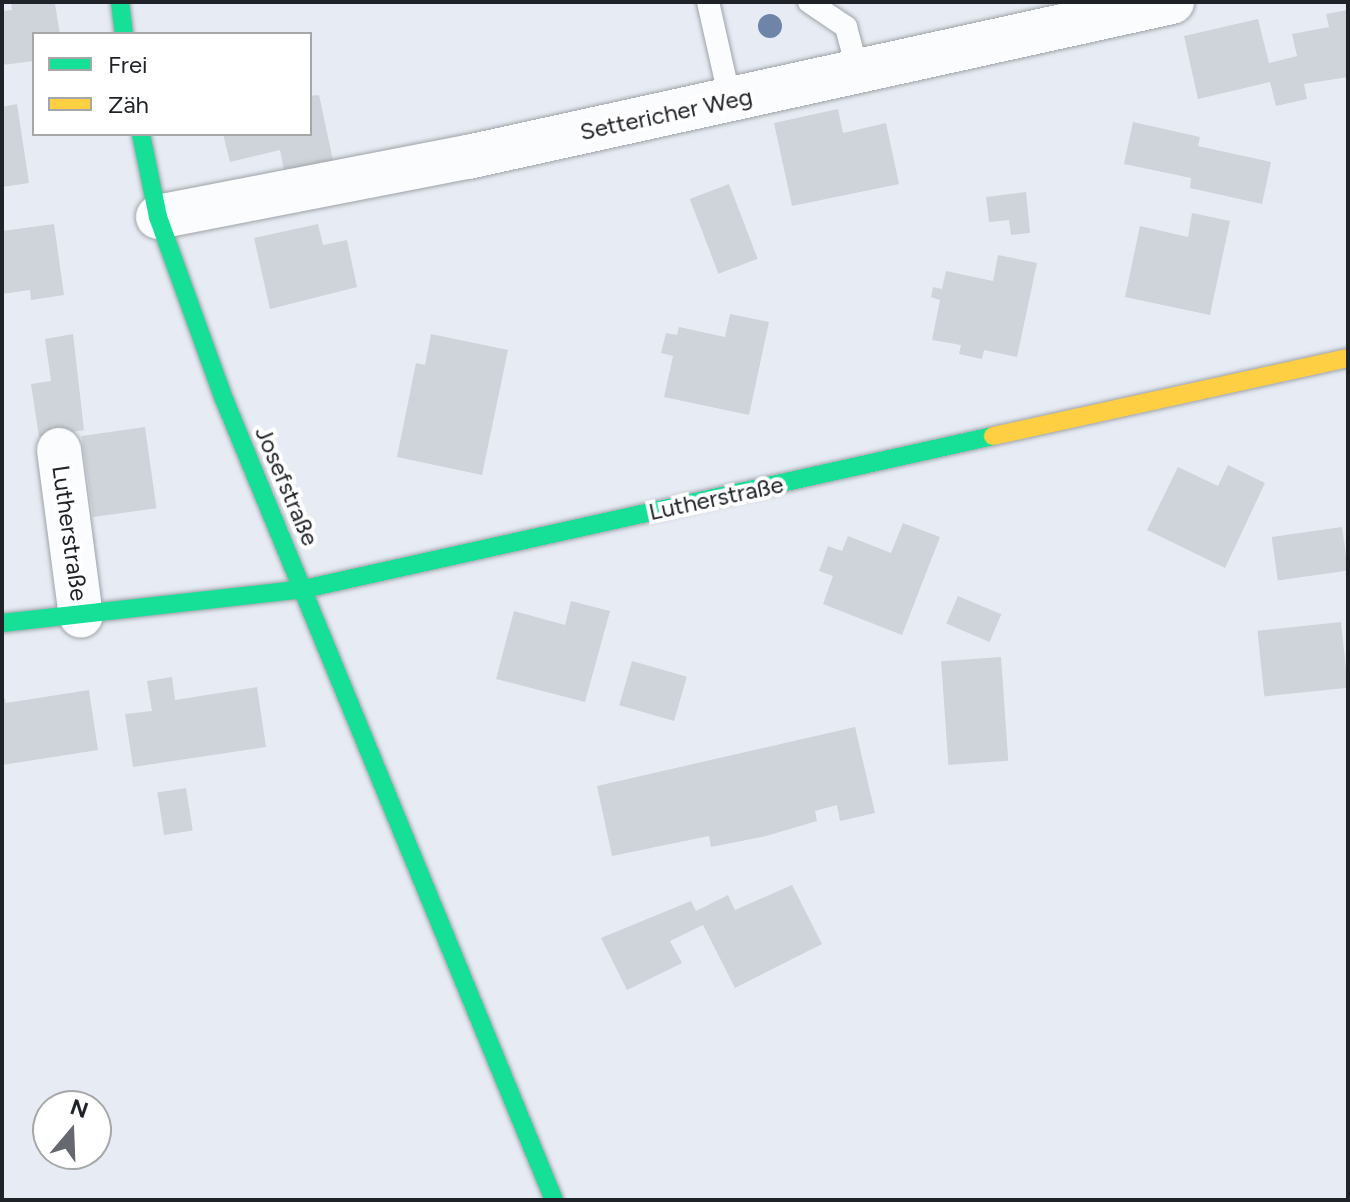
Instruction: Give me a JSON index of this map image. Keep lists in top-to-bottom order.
{
  "streets": {
    "street": ["Settericher Weg", "Josefstraße", "Lutherstraße"]
  },
  "crossings": [
    ["Settericher Weg", "Josefstraße"],
    ["Josefstraße", "Lutherstraße"]
  ],
  "legend": ["Frei", "Zäh"],
  "north": "top"
}
